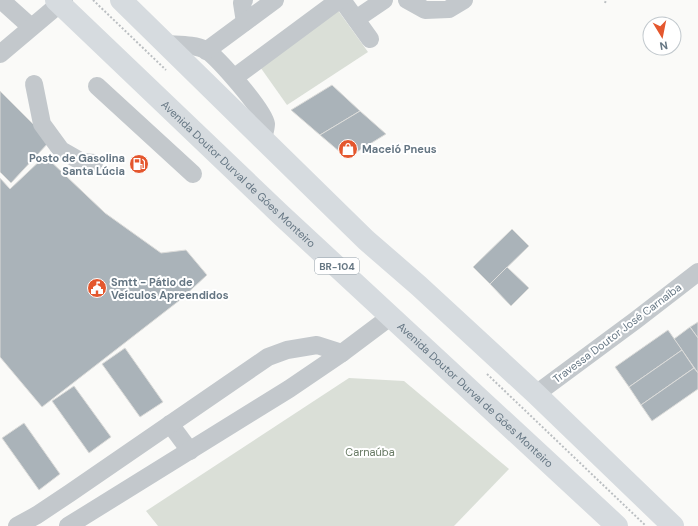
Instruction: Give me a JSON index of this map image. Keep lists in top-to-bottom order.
{
  "streets": {
    "highway": ["Avenida Doutor Durval de Góes Monteiro", "BR-104"],
    "street": ["Travessa Doutor José Carnaíba"]
  },
  "parks": ["Carnaúba"],
  "places": {
    "shop": ["Maceió Pneus"],
    "fuel station": ["Posto de Gasolina Santa Lúcia"],
    "public building": ["Smtt - Pátio de Veículos Apreendidos"]
  },
  "north": "bottom"
}
